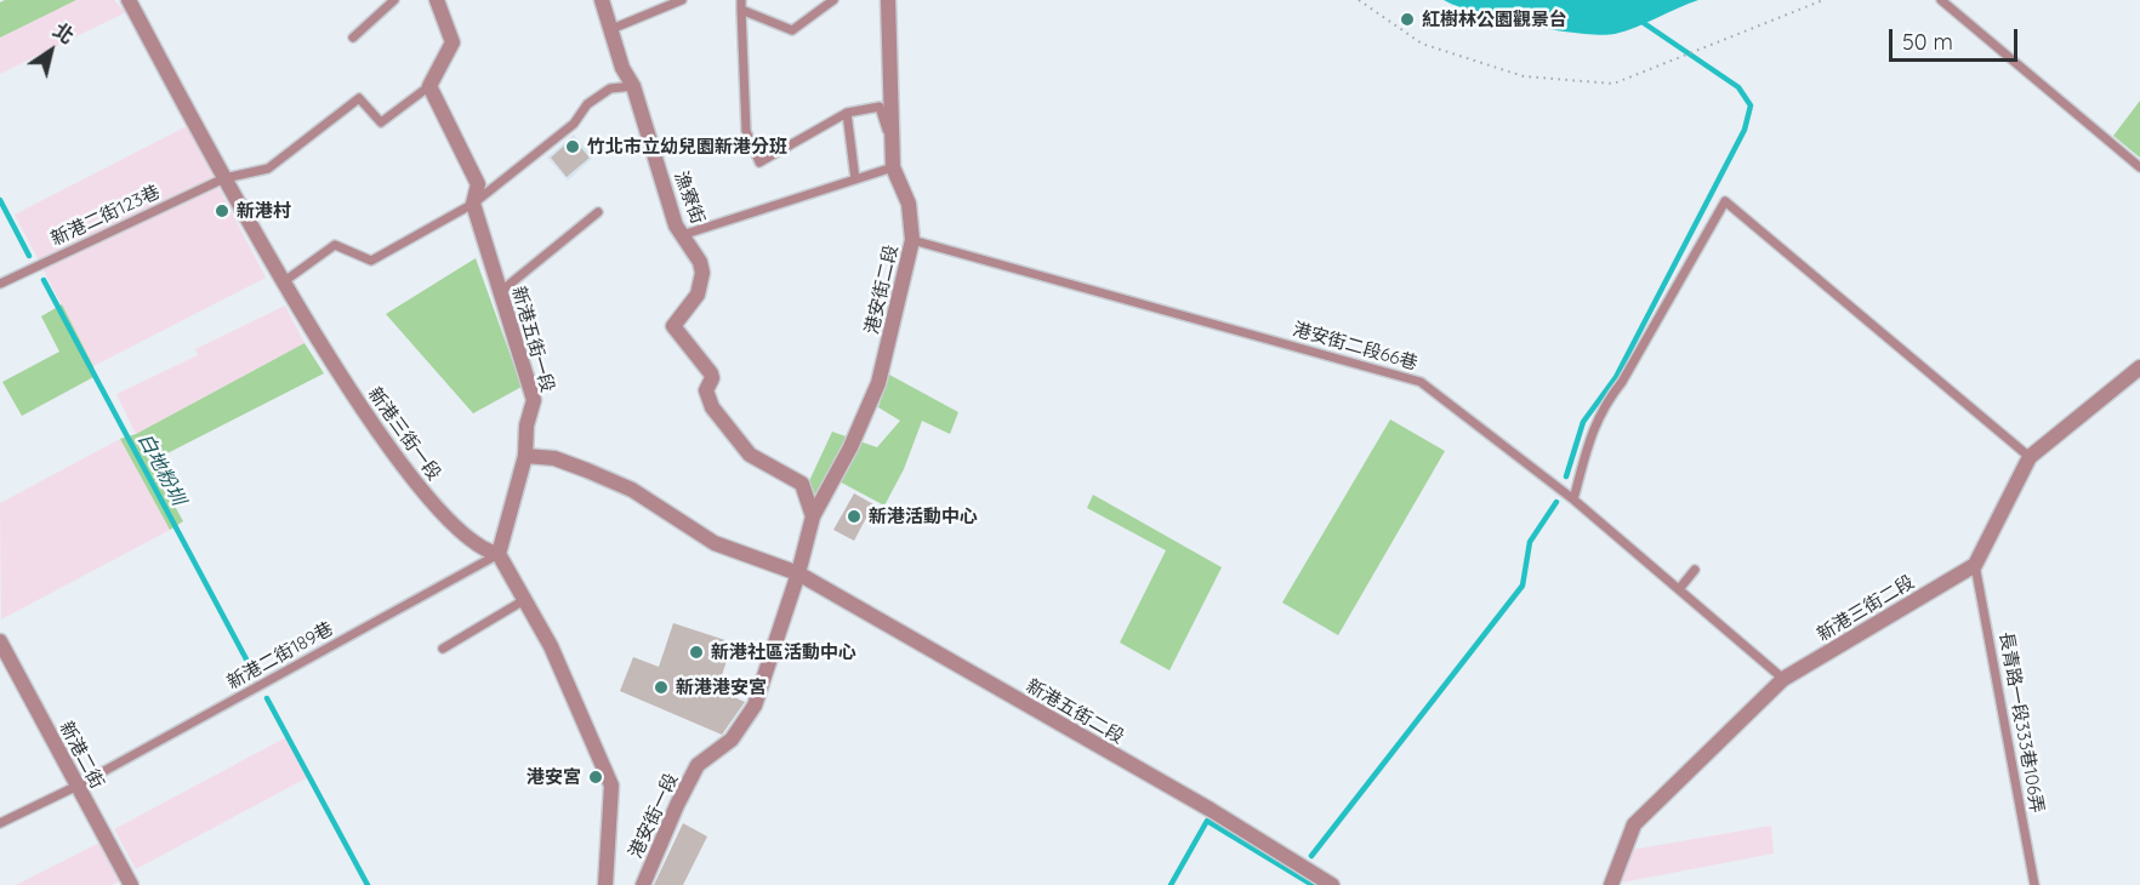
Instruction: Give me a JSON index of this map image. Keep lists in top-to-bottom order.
{
  "streets": {
    "street": [
      "漁寮街",
      "港安街二段",
      "新港五街一段",
      "新港三街一段",
      "新港三街二段",
      "新港五街二段",
      "新港二街",
      "港安街一段"
    ],
    "lane": [
      "新港二街123巷",
      "港安街二段66巷",
      "新港二街189巷",
      "長青路一段333巷106弄"
    ]
  },
  "crossings": [
    ["漁寮街", "港安街二段"],
    ["新港二街123巷", "新港五街一段"],
    ["新港二街123巷", "新港三街一段"],
    ["港安街二段", "港安街二段66巷"],
    ["港安街二段", "新港五街二段"],
    ["港安街二段", "港安街一段"],
    ["新港五街一段", "新港三街一段"],
    ["新港五街一段", "新港二街189巷"],
    ["港安街二段66巷", "新港三街二段"],
    ["新港三街一段", "新港二街189巷"],
    ["新港三街二段", "長青路一段333巷106弄"],
    ["新港二街189巷", "新港二街"],
    ["新港五街二段", "港安街一段"]
  ],
  "water": ["白地粉圳"],
  "places": [
    "紅樹林公園觀景台",
    "竹北市立幼兒園新港分班",
    "新港村",
    "新港活動中心",
    "新港社區活動中心",
    "新港港安宮",
    "港安宮"
  ],
  "scale_bar": "50 m",
  "north": "top right"
}
